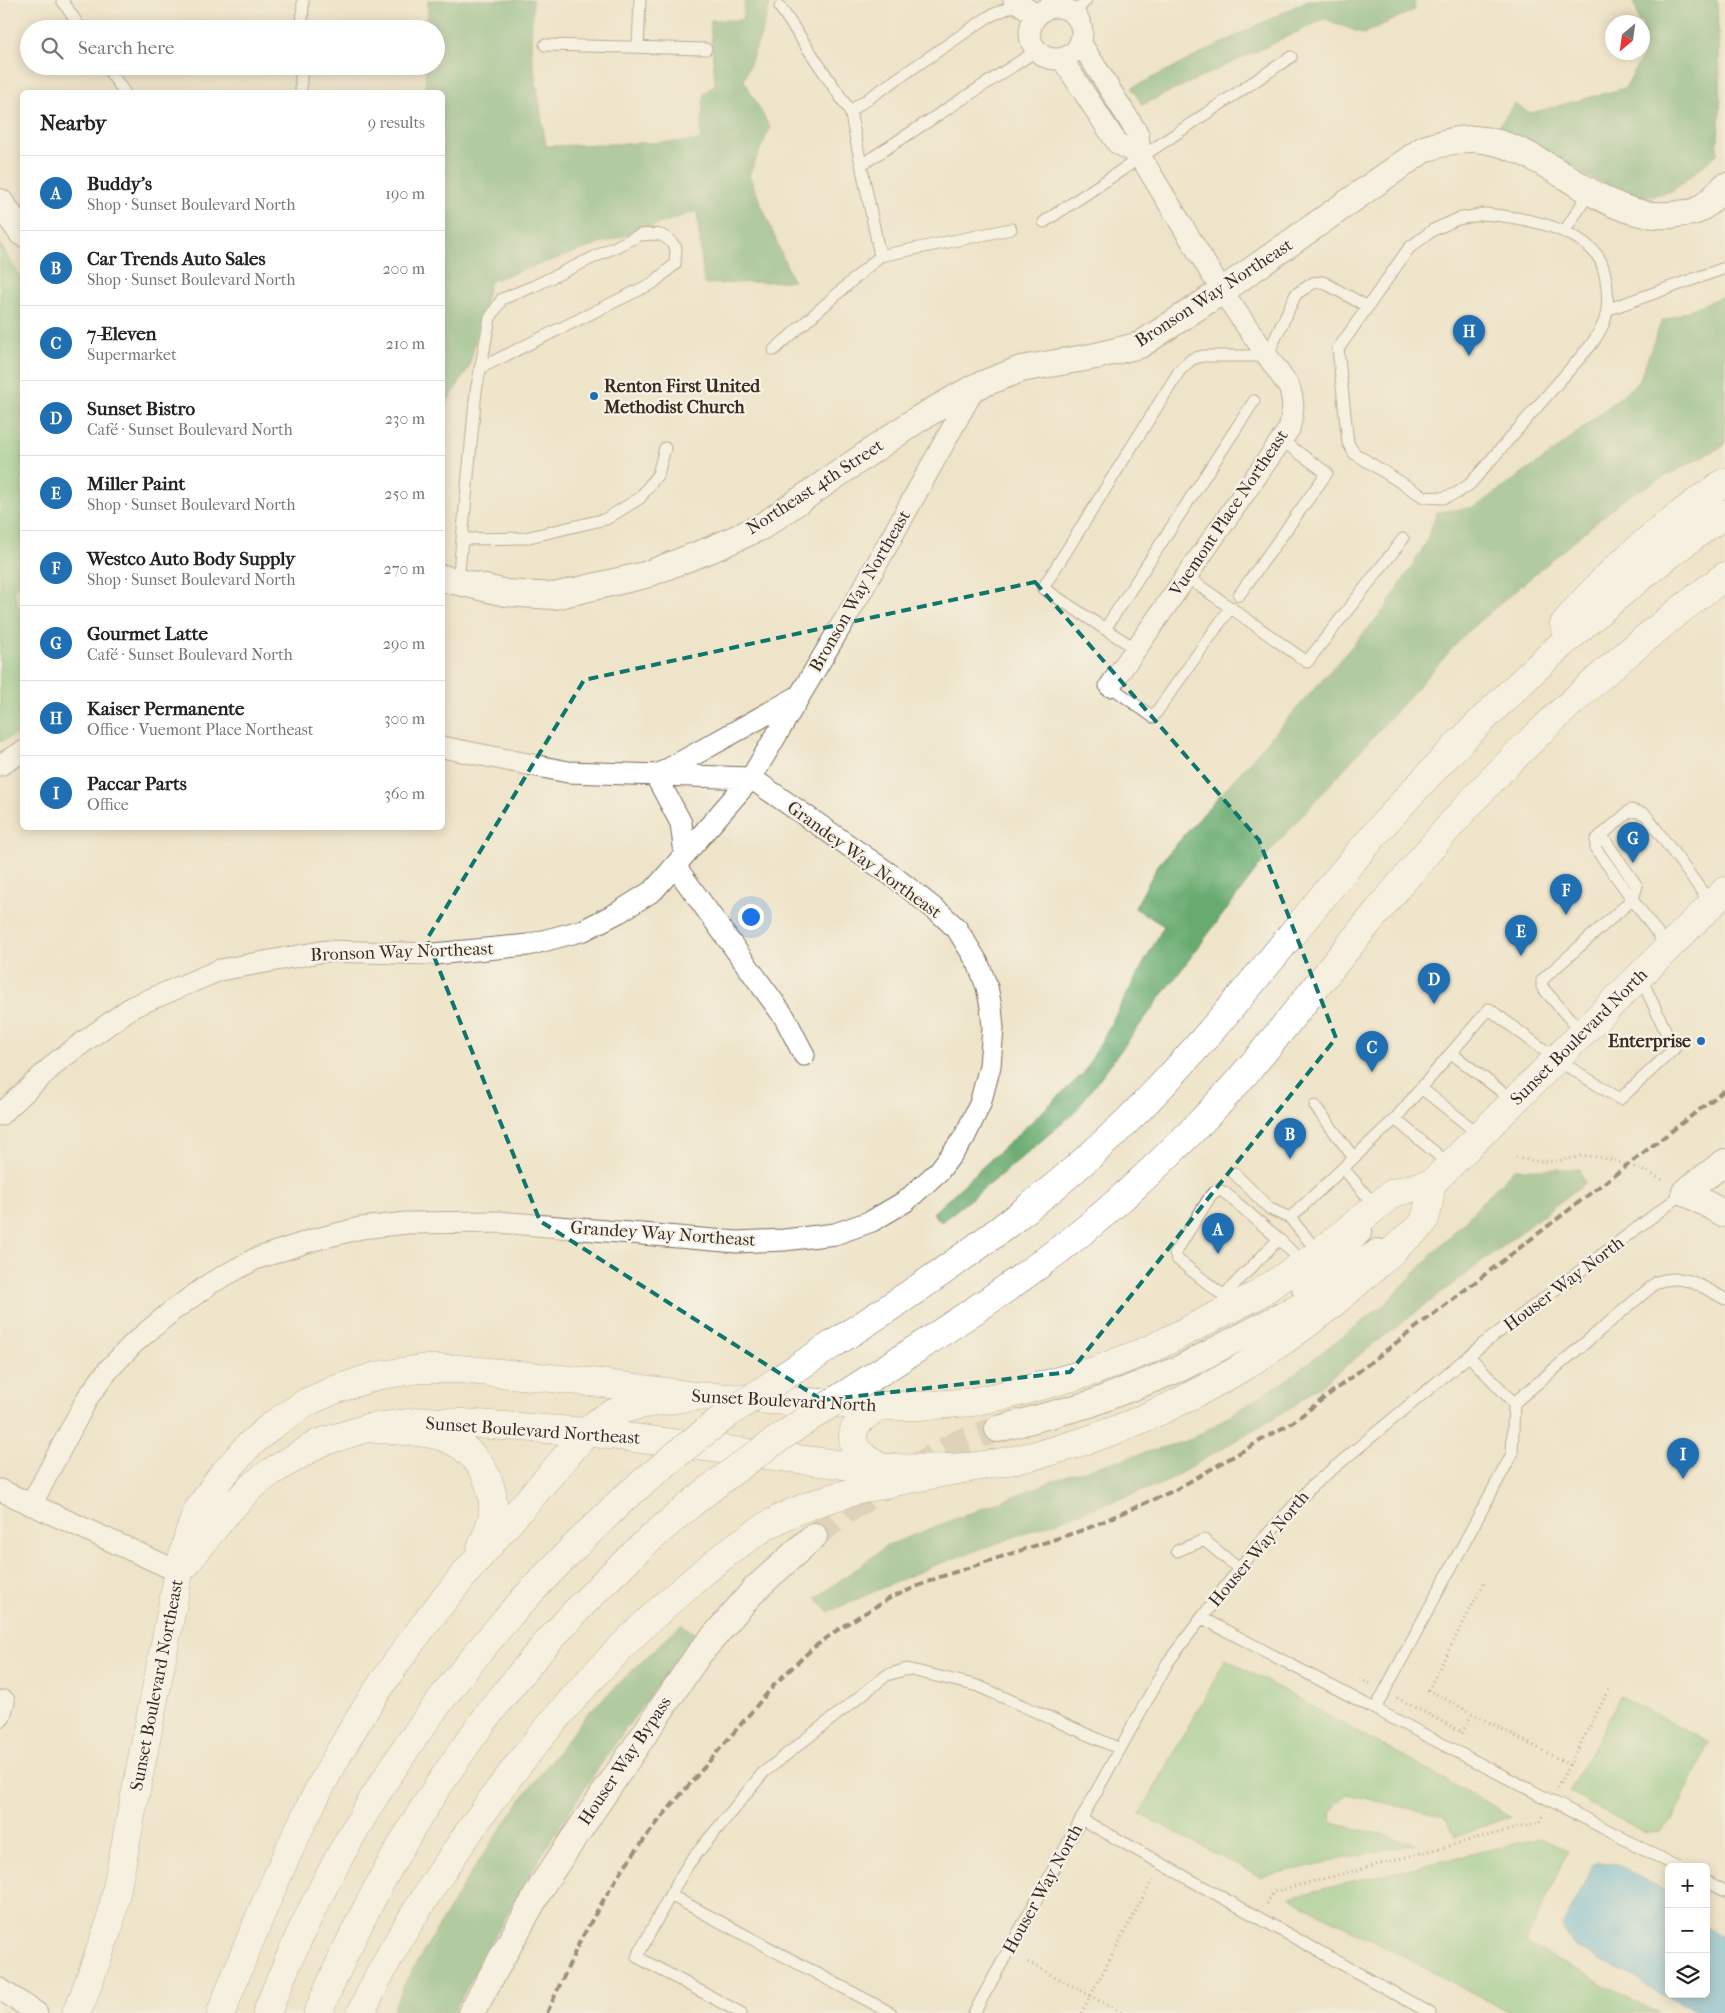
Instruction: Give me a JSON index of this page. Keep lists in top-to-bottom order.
{
  "streets": {
    "main road": ["Sunset Boulevard North", "Sunset Boulevard Northeast"],
    "street": [
      "Bronson Way Northeast",
      "Northeast 4th Street",
      "Vuemont Place Northeast",
      "Grandey Way Northeast",
      "Houser Way North",
      "Houser Way Bypass"
    ]
  },
  "crossings": [
    ["Bronson Way Northeast", "Northeast 4th Street"],
    ["Bronson Way Northeast", "Vuemont Place Northeast"],
    ["Bronson Way Northeast", "Grandey Way Northeast"],
    ["Sunset Boulevard North", "Sunset Boulevard Northeast"]
  ],
  "places": ["Renton First United Methodist Church", "Enterprise"],
  "north": "bottom left",
  "page": {
    "search": "Search here",
    "heading": ["Nearby", "9 results"],
    "list": [
      {
        "mark": "A",
        "name": "Buddy's",
        "note": "Shop · Sunset Boulevard North",
        "value": "190 m"
      },
      {
        "mark": "B",
        "name": "Car Trends Auto Sales",
        "note": "Shop · Sunset Boulevard North",
        "value": "200 m"
      },
      {
        "mark": "C",
        "name": "7-Eleven",
        "note": "Supermarket",
        "value": "210 m"
      },
      {
        "mark": "D",
        "name": "Sunset Bistro",
        "note": "Café · Sunset Boulevard North",
        "value": "230 m"
      },
      {
        "mark": "E",
        "name": "Miller Paint",
        "note": "Shop · Sunset Boulevard North",
        "value": "250 m"
      },
      {
        "mark": "F",
        "name": "Westco Auto Body Supply",
        "note": "Shop · Sunset Boulevard North",
        "value": "270 m"
      },
      {
        "mark": "G",
        "name": "Gourmet Latte",
        "note": "Café · Sunset Boulevard North",
        "value": "290 m"
      },
      {
        "mark": "H",
        "name": "Kaiser Permanente",
        "note": "Office · Vuemont Place Northeast",
        "value": "300 m"
      },
      {
        "mark": "I",
        "name": "Paccar Parts",
        "note": "Office",
        "value": "360 m"
      }
    ],
    "pins": [
      "H",
      "G",
      "F",
      "E",
      "D",
      "C",
      "B",
      "A",
      "I"
    ],
    "map_buttons": ["+", "−"]
  }
}
